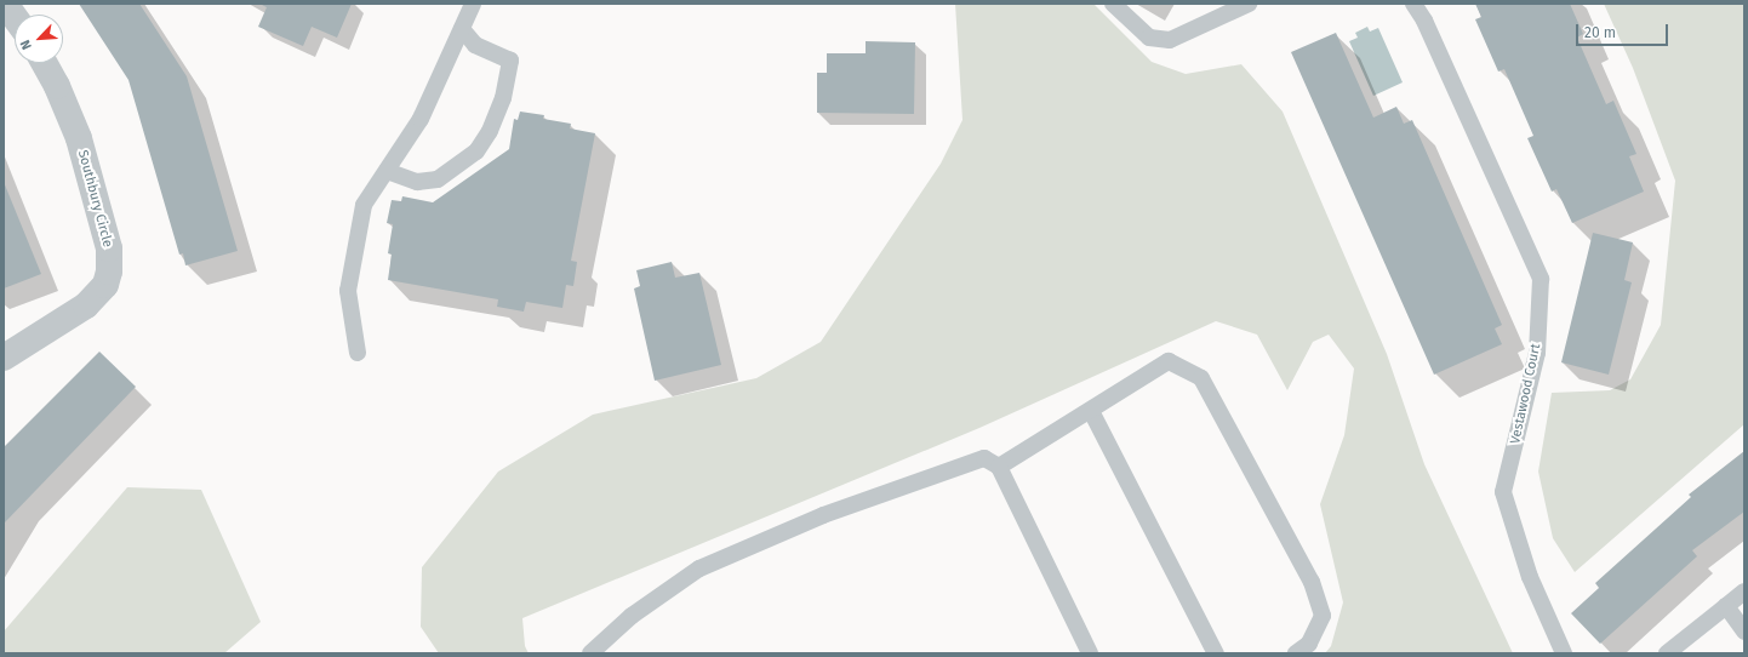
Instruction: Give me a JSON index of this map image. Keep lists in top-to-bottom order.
{
  "streets": {
    "street": ["Southbury Circle"],
    "lane": ["Vestawood Court"]
  },
  "scale_bar": "20 m",
  "north": "bottom left"
}
